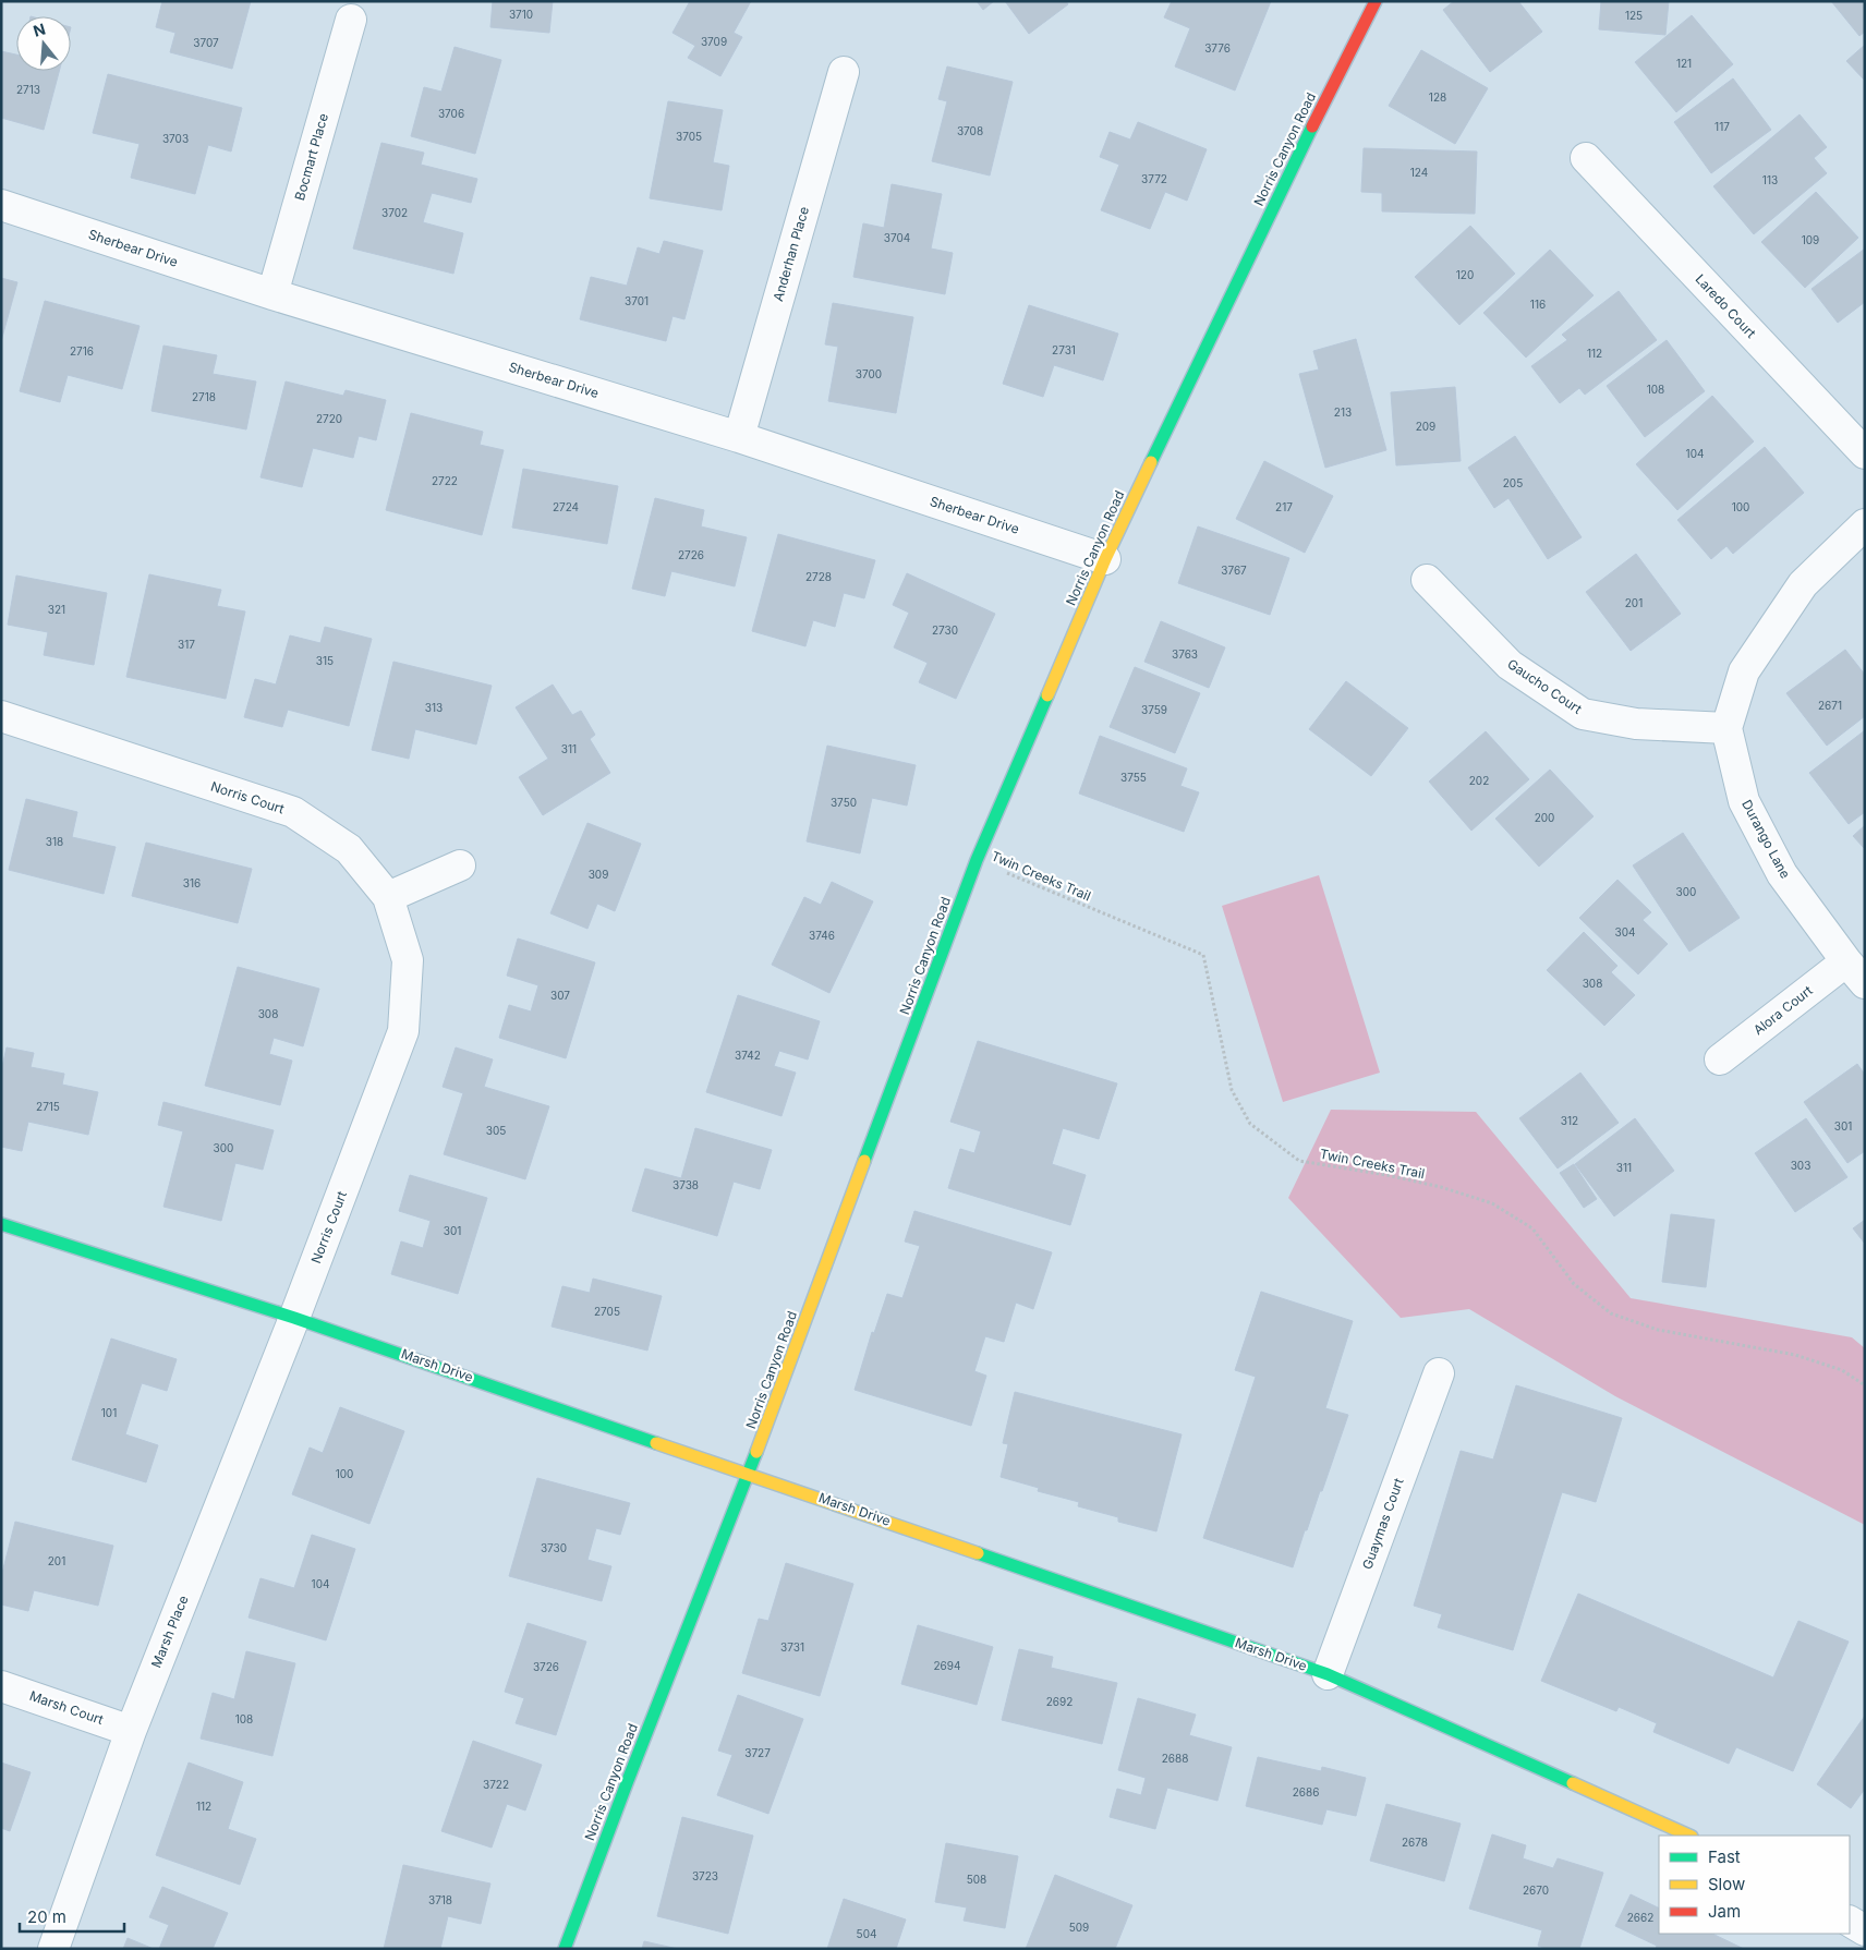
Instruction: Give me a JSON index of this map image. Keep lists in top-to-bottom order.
{
  "streets": {
    "street": [
      "Norris Canyon Road",
      "Bocmart Place",
      "Sherbear Drive",
      "Anderhan Place",
      "Laredo Court",
      "Gaucho Court",
      "Norris Court",
      "Durango Lane",
      "Alora Court",
      "Marsh Drive",
      "Guaymas Court",
      "Marsh Place",
      "Marsh Court"
    ],
    "path": ["Twin Creeks Trail"]
  },
  "crossings": [
    ["Norris Canyon Road", "Sherbear Drive"],
    ["Norris Canyon Road", "Twin Creeks Trail"],
    ["Norris Canyon Road", "Marsh Drive"],
    ["Bocmart Place", "Sherbear Drive"],
    ["Sherbear Drive", "Anderhan Place"],
    ["Gaucho Court", "Durango Lane"],
    ["Norris Court", "Marsh Drive"],
    ["Norris Court", "Marsh Place"],
    ["Durango Lane", "Alora Court"],
    ["Marsh Drive", "Guaymas Court"],
    ["Marsh Drive", "Marsh Place"],
    ["Marsh Place", "Marsh Court"]
  ],
  "house_numbers": [
    "3710",
    "125",
    "3709",
    "3707",
    "3776",
    "121",
    "2713",
    "128",
    "3706",
    "117",
    "3708",
    "3705",
    "3703",
    "124",
    "3772",
    "113",
    "3702",
    "3704",
    "109",
    "120",
    "3701",
    "116",
    "2731",
    "2716",
    "112",
    "3700",
    "108",
    "2718",
    "213",
    "2720",
    "209",
    "104",
    "2722",
    "205",
    "2724",
    "217",
    "100",
    "2726",
    "3767",
    "2728",
    "201",
    "321",
    "2730",
    "317",
    "3763",
    "315",
    "2671",
    "313",
    "3759",
    "311",
    "3755",
    "202",
    "3750",
    "200",
    "318",
    "309",
    "316",
    "300",
    "304",
    "3746",
    "308",
    "307",
    "308",
    "3742",
    "2715",
    "312",
    "301",
    "305",
    "300",
    "303",
    "311",
    "3738",
    "301",
    "2705",
    "101",
    "100",
    "3730",
    "201",
    "104",
    "3731",
    "2694",
    "3726",
    "2692",
    "108",
    "3727",
    "2688",
    "3722",
    "2686",
    "112",
    "2678",
    "3723",
    "508",
    "2670",
    "3718",
    "2662",
    "509",
    "504"
  ],
  "legend": ["Fast", "Slow", "Jam"],
  "scale_bar": "20 m",
  "north": "top"
}
